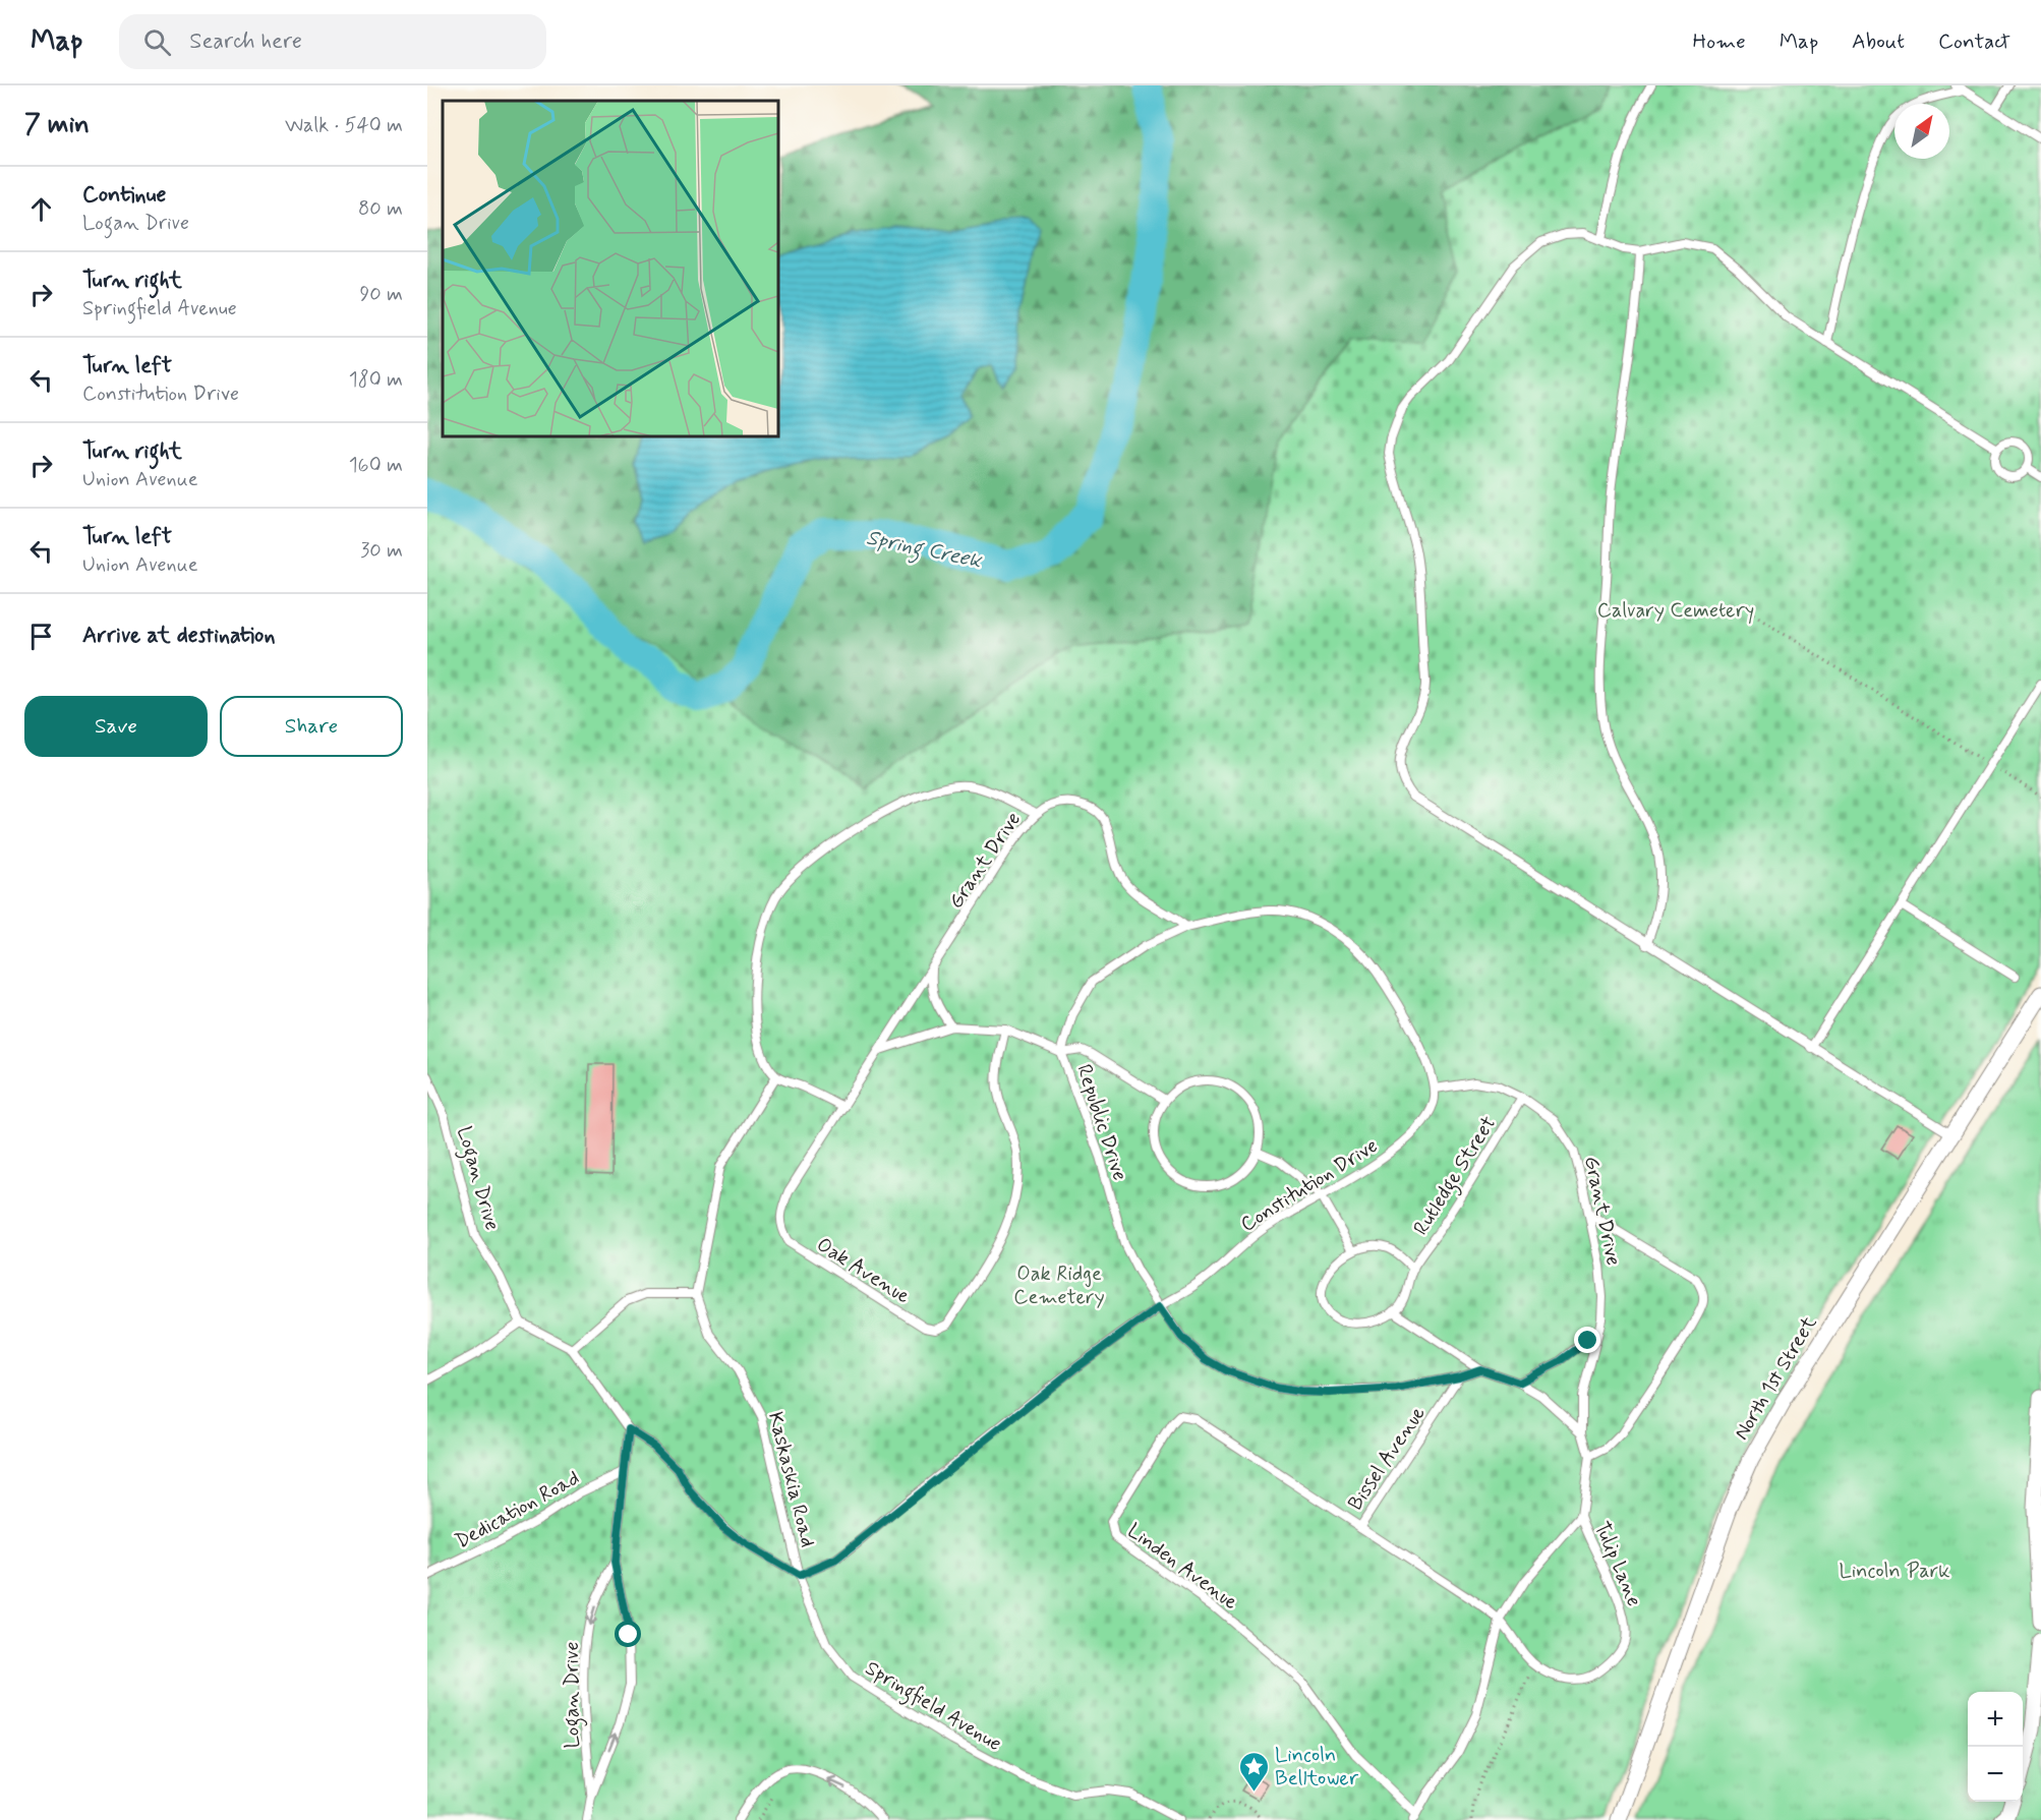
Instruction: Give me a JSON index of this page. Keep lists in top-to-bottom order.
{
  "streets": {
    "street": ["North 1st Street"],
    "lane": [
      "Grant Drive",
      "Republic Drive",
      "Rutledge Street",
      "Logan Drive",
      "Constitution Drive",
      "Oak Avenue",
      "Bissel Avenue",
      "Kaskaskia Road",
      "Dedication Road",
      "Tulip Lane",
      "Linden Avenue",
      "Springfield Avenue"
    ]
  },
  "crossings": [
    ["Grant Drive", "Republic Drive"],
    ["Grant Drive", "Rutledge Street"],
    ["Grant Drive", "Constitution Drive"],
    ["Grant Drive", "Oak Avenue"],
    ["Grant Drive", "Tulip Lane"],
    ["Republic Drive", "Constitution Drive"],
    ["Republic Drive", "Bissel Avenue"],
    ["Logan Drive", "Dedication Road"],
    ["Constitution Drive", "Kaskaskia Road"],
    ["Constitution Drive", "Springfield Avenue"],
    ["Bissel Avenue", "Linden Avenue"],
    ["Kaskaskia Road", "Springfield Avenue"],
    ["Tulip Lane", "Linden Avenue"]
  ],
  "water": ["Spring Creek"],
  "parks": ["Calvary Cemetery", "Oak Ridge Cemetery", "Lincoln Park"],
  "places": {
    "place": ["Lincoln Belltower"]
  },
  "north": "top right",
  "page": {
    "header": "Map",
    "search": "Search here",
    "nav": [
      "Home",
      "Map",
      "About",
      "Contact"
    ],
    "heading": ["7 min", "Walk · 540 m"],
    "list": [
      ["Continue", "Logan Drive", "80 m"],
      ["Turn right", "Springfield Avenue", "90 m"],
      ["Turn left", "Constitution Drive", "180 m"],
      ["Turn right", "Union Avenue", "160 m"],
      ["Turn left", "Union Avenue", "30 m"],
      "Arrive at destination"
    ],
    "buttons": ["Save", "Share"],
    "map_buttons": ["+", "−"]
  }
}
